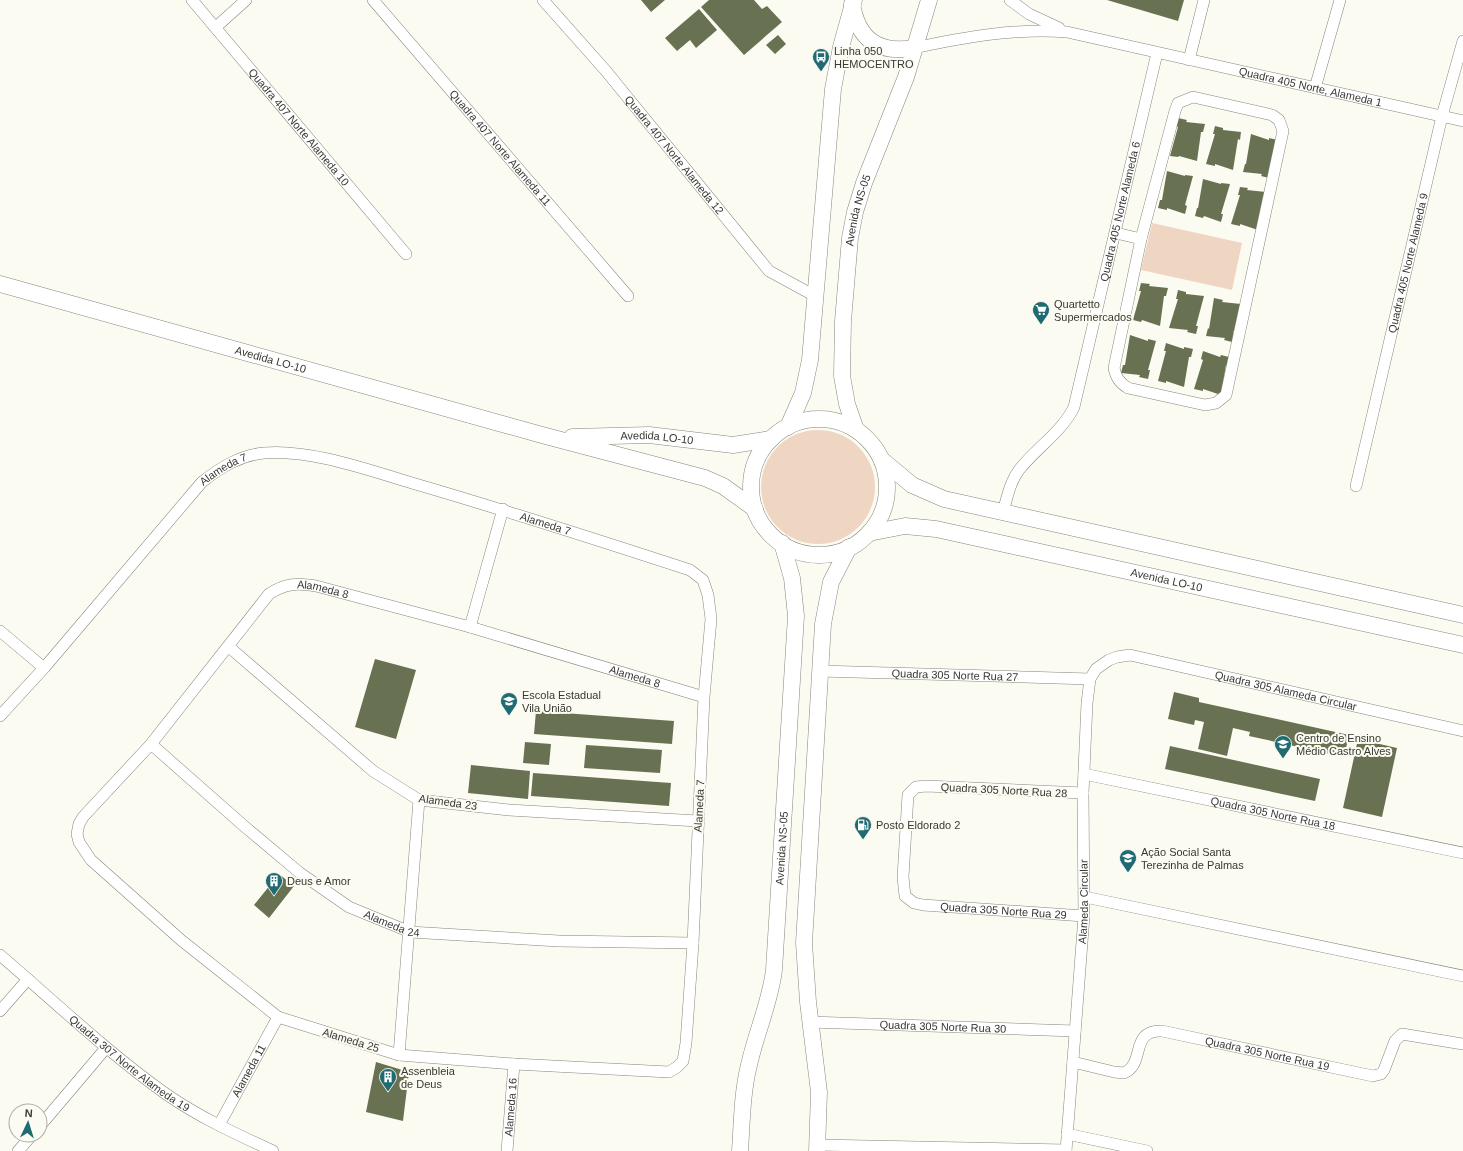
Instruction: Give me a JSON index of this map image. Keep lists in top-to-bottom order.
{
  "streets": {
    "street": [
      "Quadra 405 Norte, Alameda 1",
      "Quadra 407 Norte Alameda 10",
      "Quadra 407 Norte Alameda 11",
      "Quadra 407 Norte Alameda 12",
      "Avenida NS-05",
      "Quadra 405 Norte Alameda 6",
      "Quadra 405 Norte Alameda 9",
      "Avedida LO-10",
      "Alameda 7",
      "Avenida LO-10",
      "Alameda 8",
      "Quadra 305 Norte Rua 27",
      "Quadra 305 Alameda Circular",
      "Quadra 305 Norte Rua 28",
      "Alameda 23",
      "Quadra 305 Norte Rua 18",
      "Alameda Circular",
      "Quadra 305 Norte Rua 29",
      "Alameda 24",
      "Quadra 305 Norte Rua 30",
      "Alameda 25",
      "Quadra 305 Norte Rua 19",
      "Quadra 307 Norte Alameda 19",
      "Alameda 11",
      "Alameda 16"
    ]
  },
  "crossings": [
    ["Quadra 405 Norte, Alameda 1", "Quadra 405 Norte Alameda 6"],
    ["Quadra 405 Norte, Alameda 1", "Quadra 405 Norte Alameda 9"],
    ["Quadra 407 Norte Alameda 12", "Avenida NS-05"],
    ["Avenida NS-05", "Avedida LO-10"],
    ["Avenida NS-05", "Avenida LO-10"],
    ["Avenida NS-05", "Quadra 305 Norte Rua 27"],
    ["Avenida NS-05", "Quadra 305 Norte Rua 30"],
    ["Avedida LO-10", "Avenida LO-10"],
    ["Alameda 7", "Alameda 8"],
    ["Alameda 7", "Alameda 23"],
    ["Alameda 7", "Alameda 24"],
    ["Alameda 7", "Alameda 25"],
    ["Alameda 8", "Alameda 23"],
    ["Alameda 8", "Alameda 24"],
    ["Alameda 8", "Alameda 25"],
    ["Quadra 305 Norte Rua 27", "Quadra 305 Alameda Circular"],
    ["Quadra 305 Norte Rua 27", "Alameda Circular"],
    ["Quadra 305 Alameda Circular", "Alameda Circular"],
    ["Quadra 305 Norte Rua 28", "Alameda Circular"],
    ["Quadra 305 Norte Rua 28", "Quadra 305 Norte Rua 29"],
    ["Quadra 305 Norte Rua 18", "Alameda Circular"],
    ["Alameda Circular", "Quadra 305 Norte Rua 29"],
    ["Alameda Circular", "Quadra 305 Norte Rua 30"],
    ["Alameda Circular", "Quadra 305 Norte Rua 19"],
    ["Alameda 25", "Alameda 11"],
    ["Alameda 25", "Alameda 16"],
    ["Quadra 307 Norte Alameda 19", "Alameda 11"]
  ],
  "places": {
    "bus stop": ["Linha 050 HEMOCENTRO"],
    "supermarket": ["Quartetto Supermercados"],
    "school or university": ["Escola Estadual Vila União", "Centro de Ensino Médio Castro Alves", "Ação Social Santa Terezinha de Palmas"],
    "fuel station": ["Posto Eldorado 2"],
    "building": ["Deus e Amor", "Assenbleia de Deus"]
  },
  "north": "top"
}
